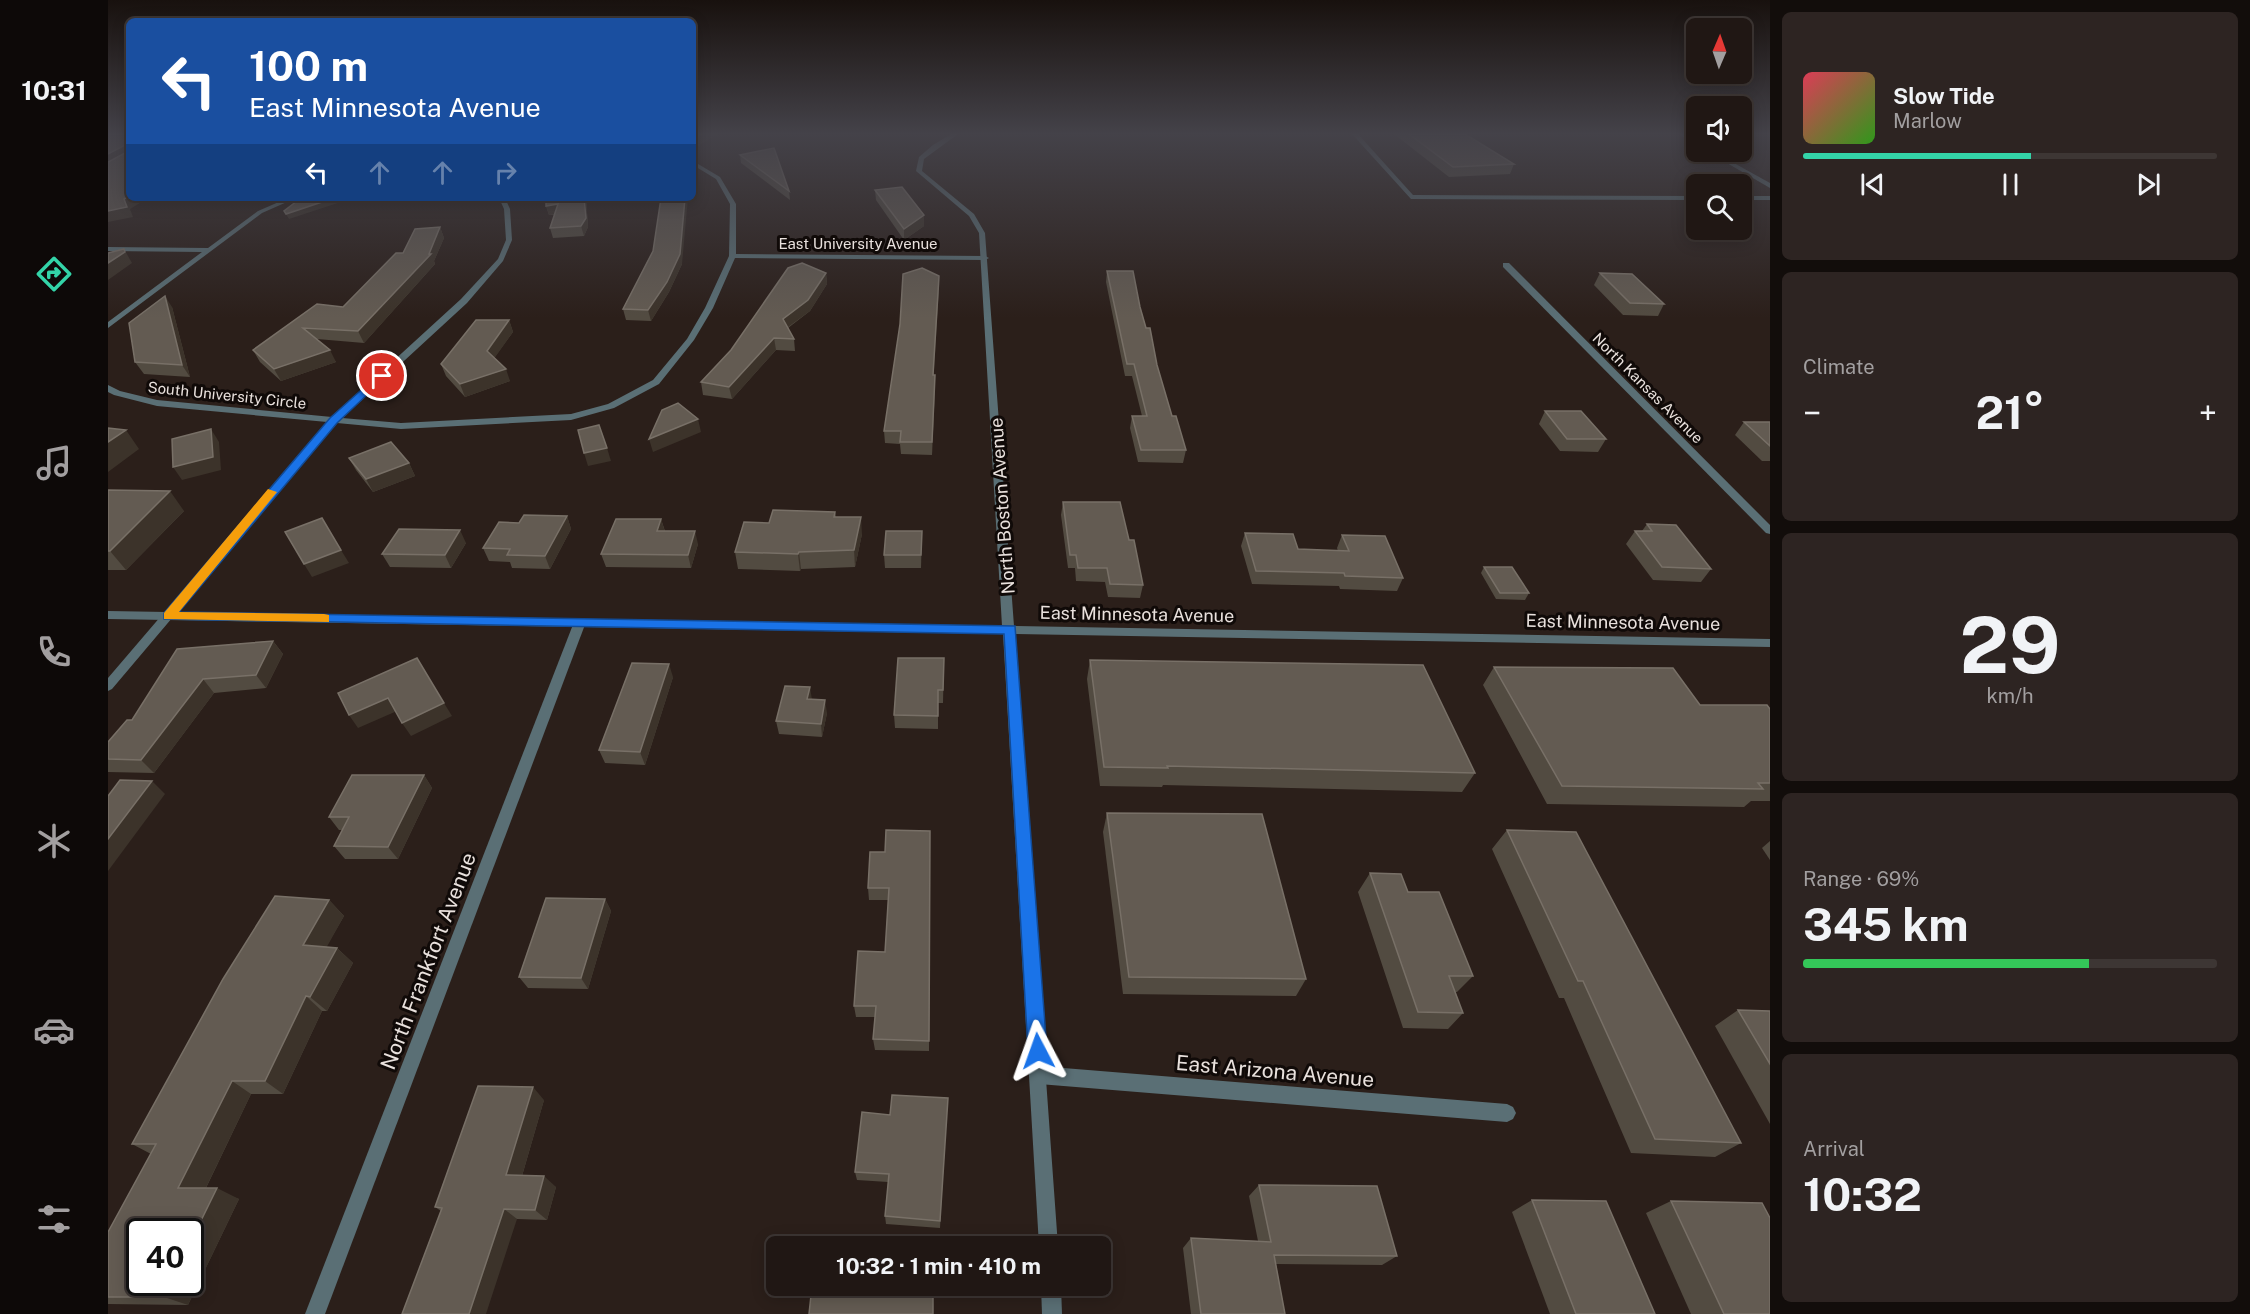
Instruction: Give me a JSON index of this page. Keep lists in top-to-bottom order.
{
  "streets": {
    "street": [
      "East University Avenue",
      "North Kansas Avenue",
      "South University Circle",
      "North Boston Avenue",
      "East Minnesota Avenue",
      "North Frankfort Avenue",
      "East Arizona Avenue"
    ]
  },
  "crossings": [
    ["East University Avenue", "South University Circle"],
    ["East University Avenue", "North Boston Avenue"],
    ["North Boston Avenue", "East Minnesota Avenue"],
    ["North Boston Avenue", "East Arizona Avenue"],
    ["East Minnesota Avenue", "North Frankfort Avenue"]
  ],
  "north": "top",
  "page": {
    "tabs": "10:31",
    "turn": ["100 m", "East Minnesota Avenue"],
    "song": ["Slow Tide", "Marlow"],
    "tile": [
      "Climate",
      ["29", "km/h"],
      ["Range · 69%", "345 km"],
      ["Arrival", "10:32"]
    ],
    "heat": ["−", "21°", "+"],
    "limit": "40",
    "trip": "10:32 · 1 min · 410 m"
  }
}
